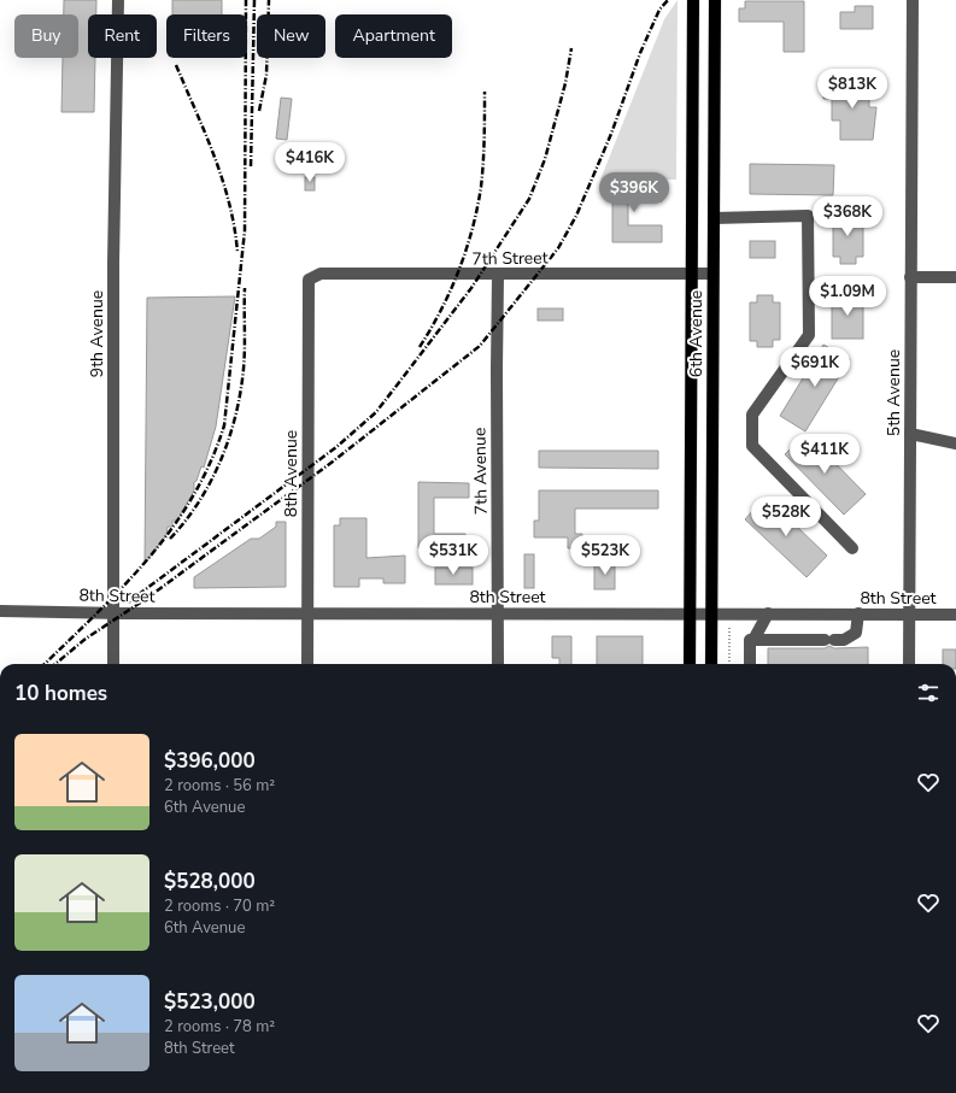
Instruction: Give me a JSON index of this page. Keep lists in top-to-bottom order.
{
  "streets": {
    "main road": ["6th Avenue"],
    "street": [
      "7th Street",
      "9th Avenue",
      "5th Avenue",
      "7th Avenue",
      "8th Avenue",
      "8th Street"
    ]
  },
  "crossings": [
    ["7th Street", "6th Avenue"],
    ["7th Street", "7th Avenue"],
    ["7th Street", "8th Avenue"],
    ["9th Avenue", "8th Street"],
    ["6th Avenue", "8th Street"],
    ["5th Avenue", "8th Street"],
    ["7th Avenue", "8th Street"],
    ["8th Avenue", "8th Street"]
  ],
  "page": {
    "chip": [
      "Buy",
      "Rent",
      "Filters",
      "New",
      "Apartment"
    ],
    "price": [
      "$813K",
      "$416K",
      "$396K",
      "$368K",
      "$1.09M",
      "$691K",
      "$411K",
      "$528K",
      "$531K",
      "$523K"
    ],
    "heading": "10 homes",
    "list": [
      {
        "name": "$396,000",
        "note": "2 rooms · 56 m² · 6th Avenue"
      },
      {
        "name": "$528,000",
        "note": "2 rooms · 70 m² · 6th Avenue"
      },
      {
        "name": "$523,000",
        "note": "2 rooms · 78 m² · 8th Street"
      }
    ]
  }
}
